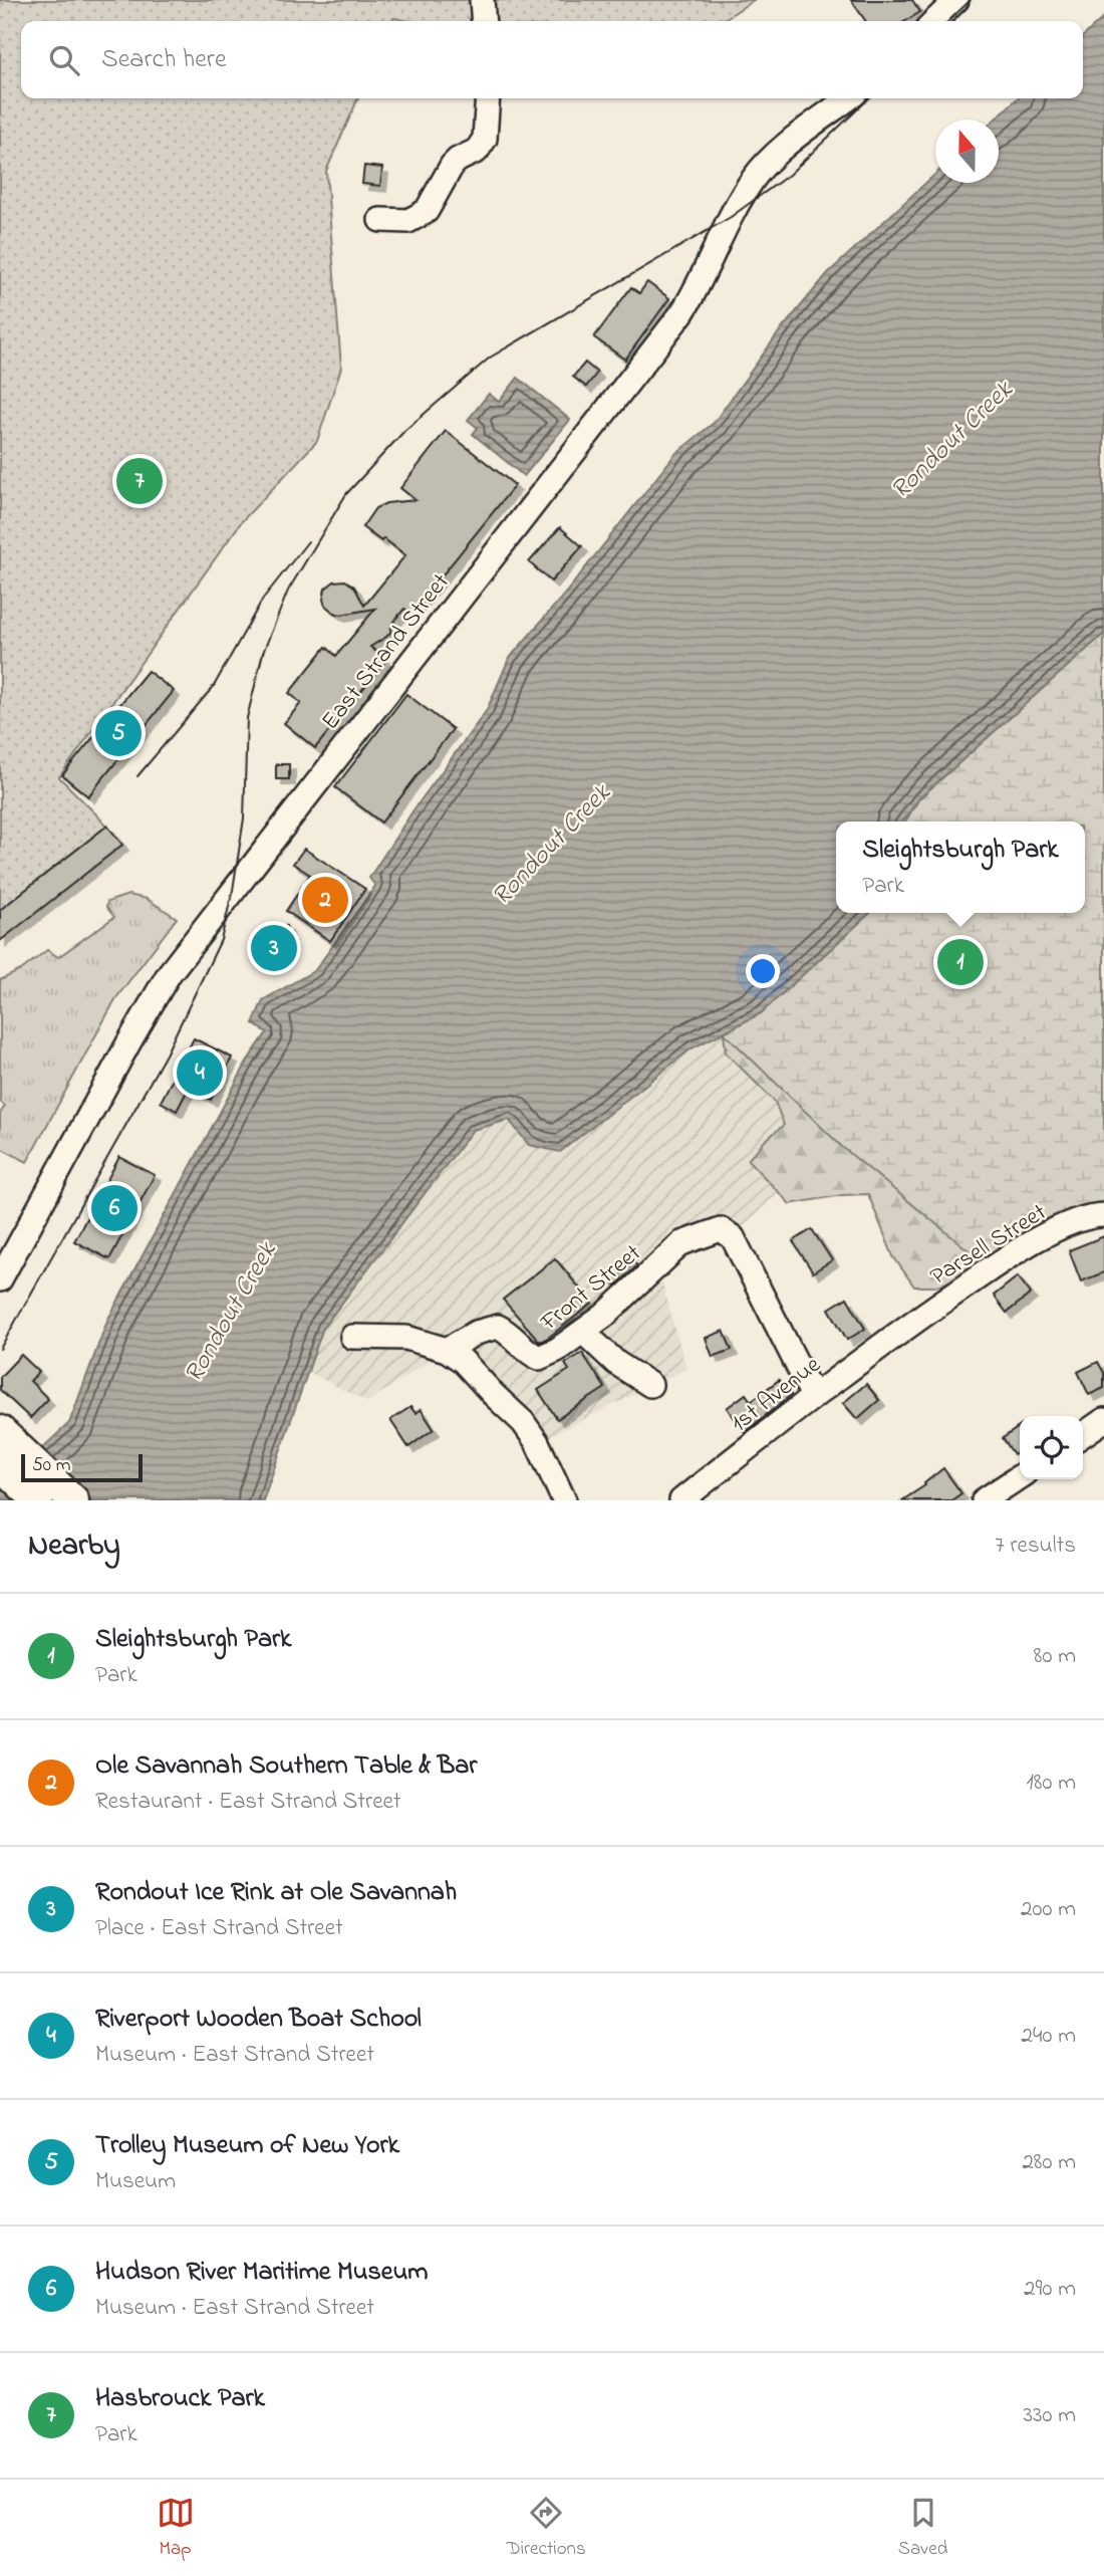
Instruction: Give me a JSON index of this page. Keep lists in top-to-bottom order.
{
  "streets": {
    "street": [
      "East Strand Street",
      "Parsell Street",
      "Front Street",
      "1st Avenue"
    ]
  },
  "crossings": [
    ["Parsell Street", "1st Avenue"],
    ["Front Street", "1st Avenue"]
  ],
  "water": ["Rondout Creek"],
  "scale_bar": "50 m",
  "north": "top",
  "page": {
    "search": "Search here",
    "pins": [
      "7",
      "5",
      "2",
      "3",
      "1",
      "4",
      "6"
    ],
    "popup": ["Sleightsburgh Park", "Park"],
    "scale": "50 m",
    "heading": ["Nearby", "7 results"],
    "list": [
      {
        "mark": "1",
        "name": "Sleightsburgh Park",
        "note": "Park",
        "value": "80 m"
      },
      {
        "mark": "2",
        "name": "Ole Savannah Southern Table & Bar",
        "note": "Restaurant · East Strand Street",
        "value": "180 m"
      },
      {
        "mark": "3",
        "name": "Rondout Ice Rink at Ole Savannah",
        "note": "Place · East Strand Street",
        "value": "200 m"
      },
      {
        "mark": "4",
        "name": "Riverport Wooden Boat School",
        "note": "Museum · East Strand Street",
        "value": "240 m"
      },
      {
        "mark": "5",
        "name": "Trolley Museum of New York",
        "note": "Museum",
        "value": "280 m"
      },
      {
        "mark": "6",
        "name": "Hudson River Maritime Museum",
        "note": "Museum · East Strand Street",
        "value": "290 m"
      },
      {
        "mark": "7",
        "name": "Hasbrouck Park",
        "note": "Park",
        "value": "330 m"
      }
    ],
    "nav": ["Map", "Directions", "Saved"]
  }
}
